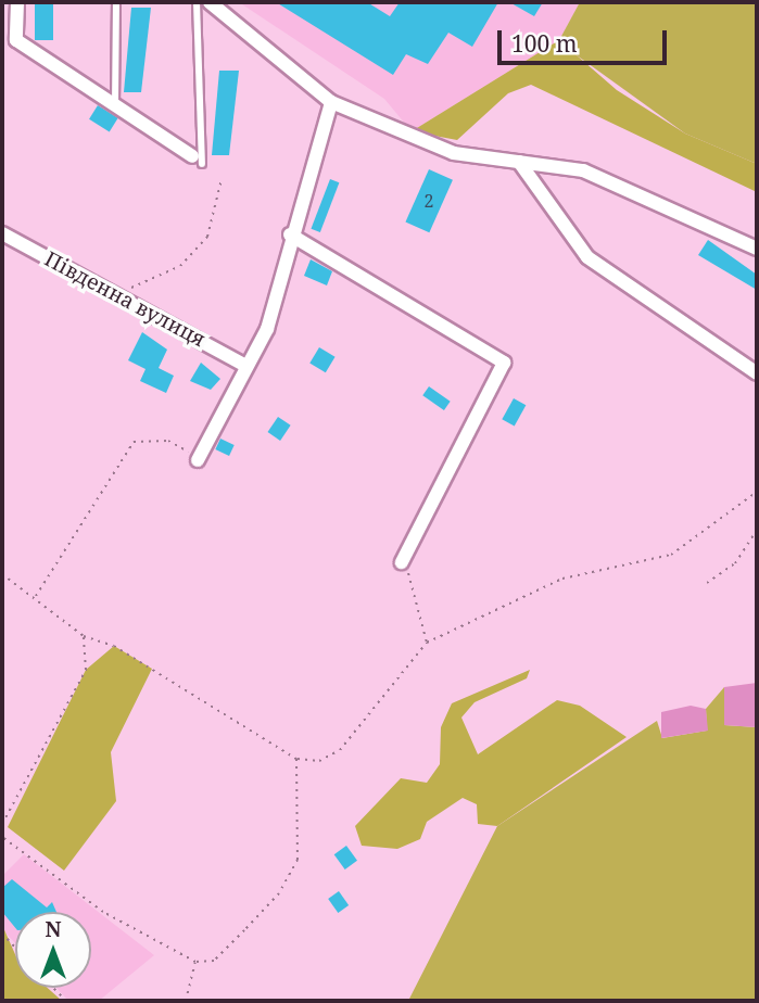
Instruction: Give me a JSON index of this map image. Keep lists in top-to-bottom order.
{
  "streets": {
    "street": ["Південна вулиця"]
  },
  "house_numbers": ["2"],
  "scale_bar": "100 m",
  "north": "top"
}
